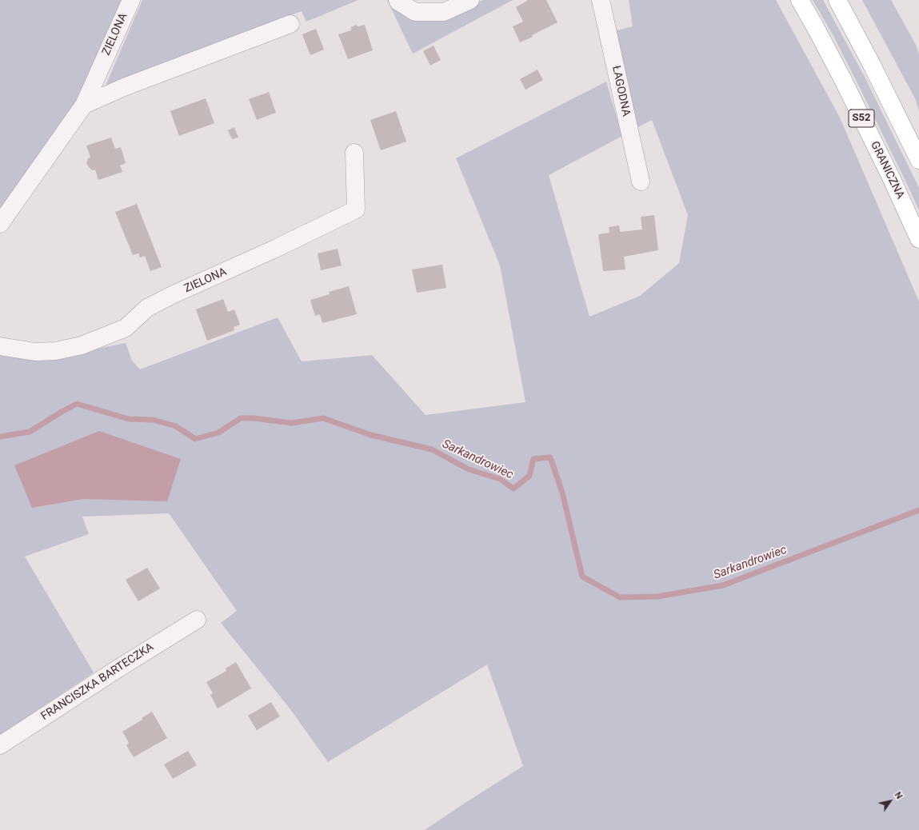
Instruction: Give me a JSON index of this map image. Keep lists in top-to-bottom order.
{
  "streets": {
    "highway": ["S52", "GRANICZNA"],
    "street": ["ZIELONA", "ŁAGODNA", "FRANCISZKA BARTECZKA"]
  },
  "water": ["Sarkandrowiec"],
  "north": "top right"
}
